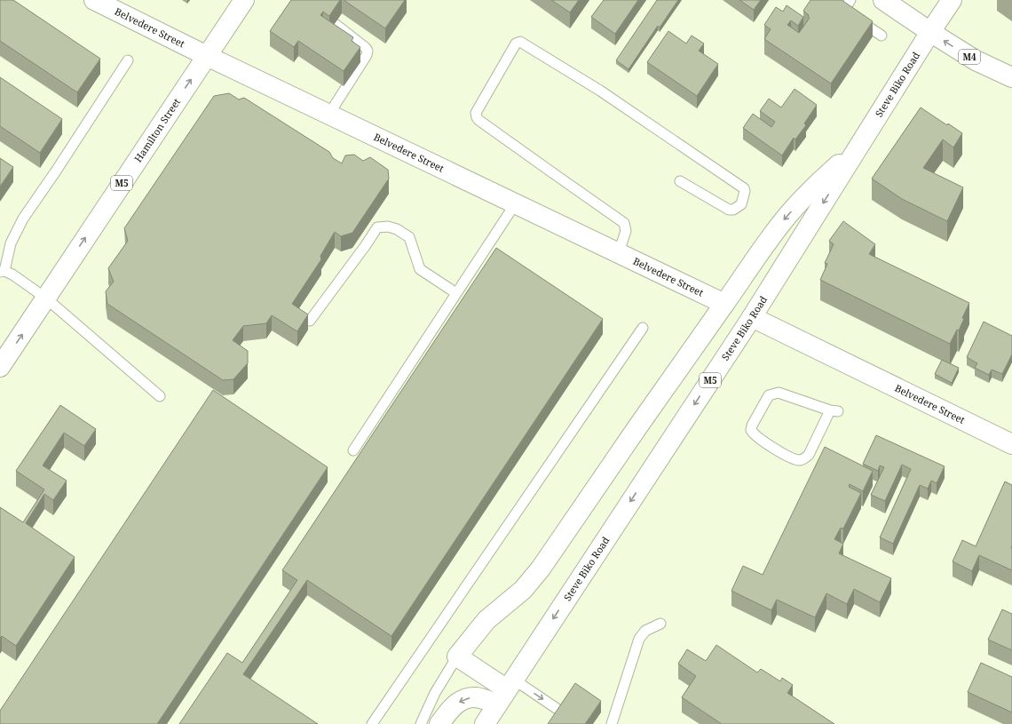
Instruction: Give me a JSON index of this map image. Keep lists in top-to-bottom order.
{
  "streets": {
    "main road": [
      "Belvedere Street",
      "M4",
      "Steve Biko Road",
      "Hamilton Street",
      "M5"
    ]
  },
  "crossings": [
    ["Belvedere Street", "Steve Biko Road"],
    ["Belvedere Street", "Hamilton Street"],
    ["M4", "Steve Biko Road"]
  ],
  "one_way": ["Hamilton Street"]
}
